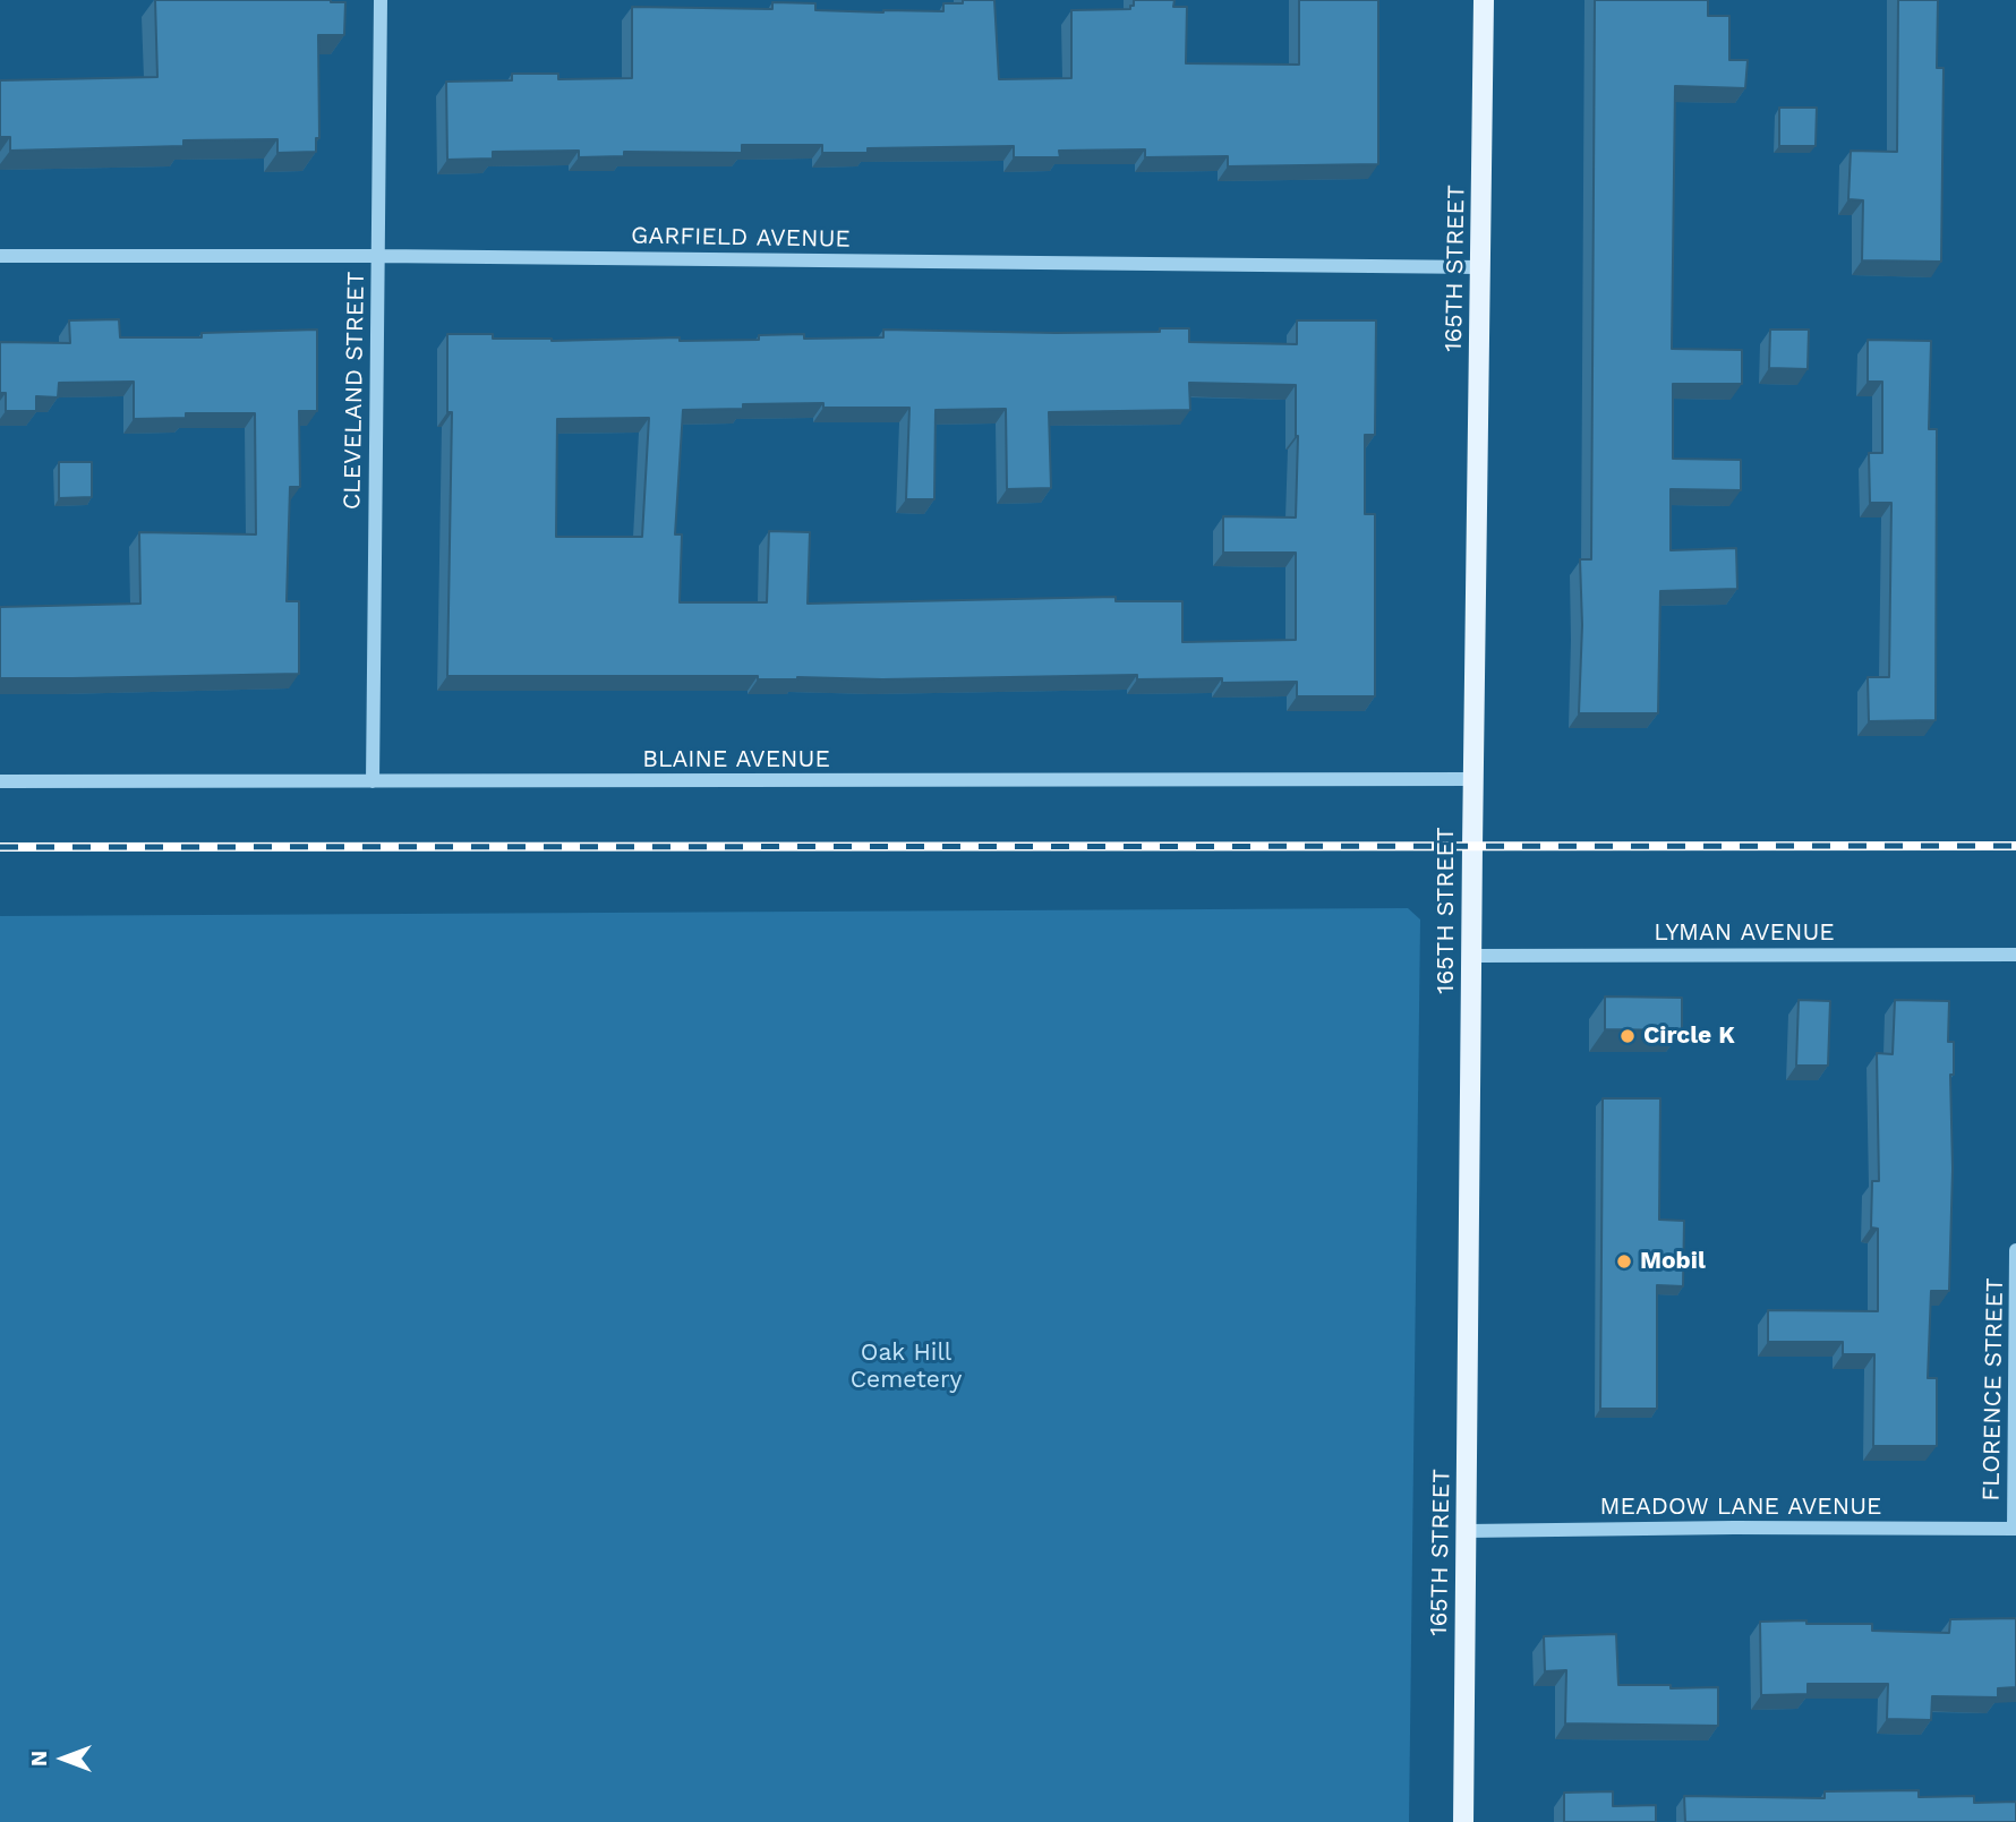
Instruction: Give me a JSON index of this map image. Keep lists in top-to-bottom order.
{
  "streets": {
    "main road": ["165TH STREET"],
    "street": [
      "GARFIELD AVENUE",
      "CLEVELAND STREET",
      "BLAINE AVENUE",
      "LYMAN AVENUE",
      "FLORENCE STREET",
      "MEADOW LANE AVENUE"
    ]
  },
  "crossings": [
    ["GARFIELD AVENUE", "165TH STREET"],
    ["GARFIELD AVENUE", "CLEVELAND STREET"],
    ["165TH STREET", "BLAINE AVENUE"],
    ["165TH STREET", "LYMAN AVENUE"],
    ["165TH STREET", "MEADOW LANE AVENUE"],
    ["CLEVELAND STREET", "BLAINE AVENUE"],
    ["FLORENCE STREET", "MEADOW LANE AVENUE"]
  ],
  "parks": ["Oak Hill Cemetery"],
  "places": ["Circle K", "Mobil"],
  "north": "left"
}
